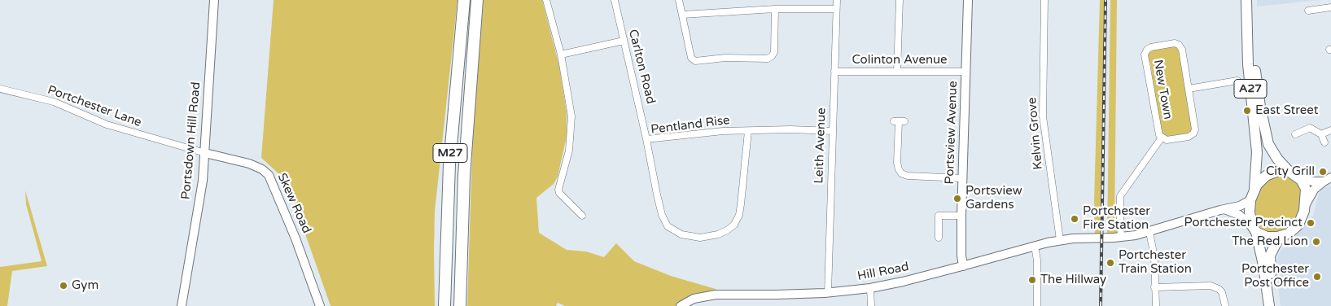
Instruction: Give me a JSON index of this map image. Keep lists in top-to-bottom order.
{
  "streets": {
    "highway": ["M27"],
    "main road": ["A27"],
    "street": [
      "Colinton Avenue",
      "Carlton Road",
      "New Town",
      "Portchester Lane",
      "Pentland Rise",
      "Portsview Avenue",
      "Kelvin Grove",
      "Portsdown Hill Road",
      "Leith Avenue",
      "Skew Road",
      "Hill Road"
    ]
  },
  "crossings": [
    ["Colinton Avenue", "Portsview Avenue"],
    ["Colinton Avenue", "Leith Avenue"],
    ["Carlton Road", "Pentland Rise"],
    ["A27", "Hill Road"],
    ["New Town", "Hill Road"],
    ["Portchester Lane", "Portsdown Hill Road"],
    ["Portchester Lane", "Skew Road"],
    ["Pentland Rise", "Leith Avenue"],
    ["Portsview Avenue", "Hill Road"],
    ["Kelvin Grove", "Hill Road"],
    ["Portsdown Hill Road", "Skew Road"],
    ["Leith Avenue", "Hill Road"]
  ],
  "places": [
    "East Street",
    "City Grill",
    "Portsview Gardens",
    "Portchester Fire Station",
    "Portchester Precinct",
    "The Red Lion",
    "Portchester Train Station",
    "Portchester Post Office",
    "The Hillway",
    "Gym"
  ]
}
